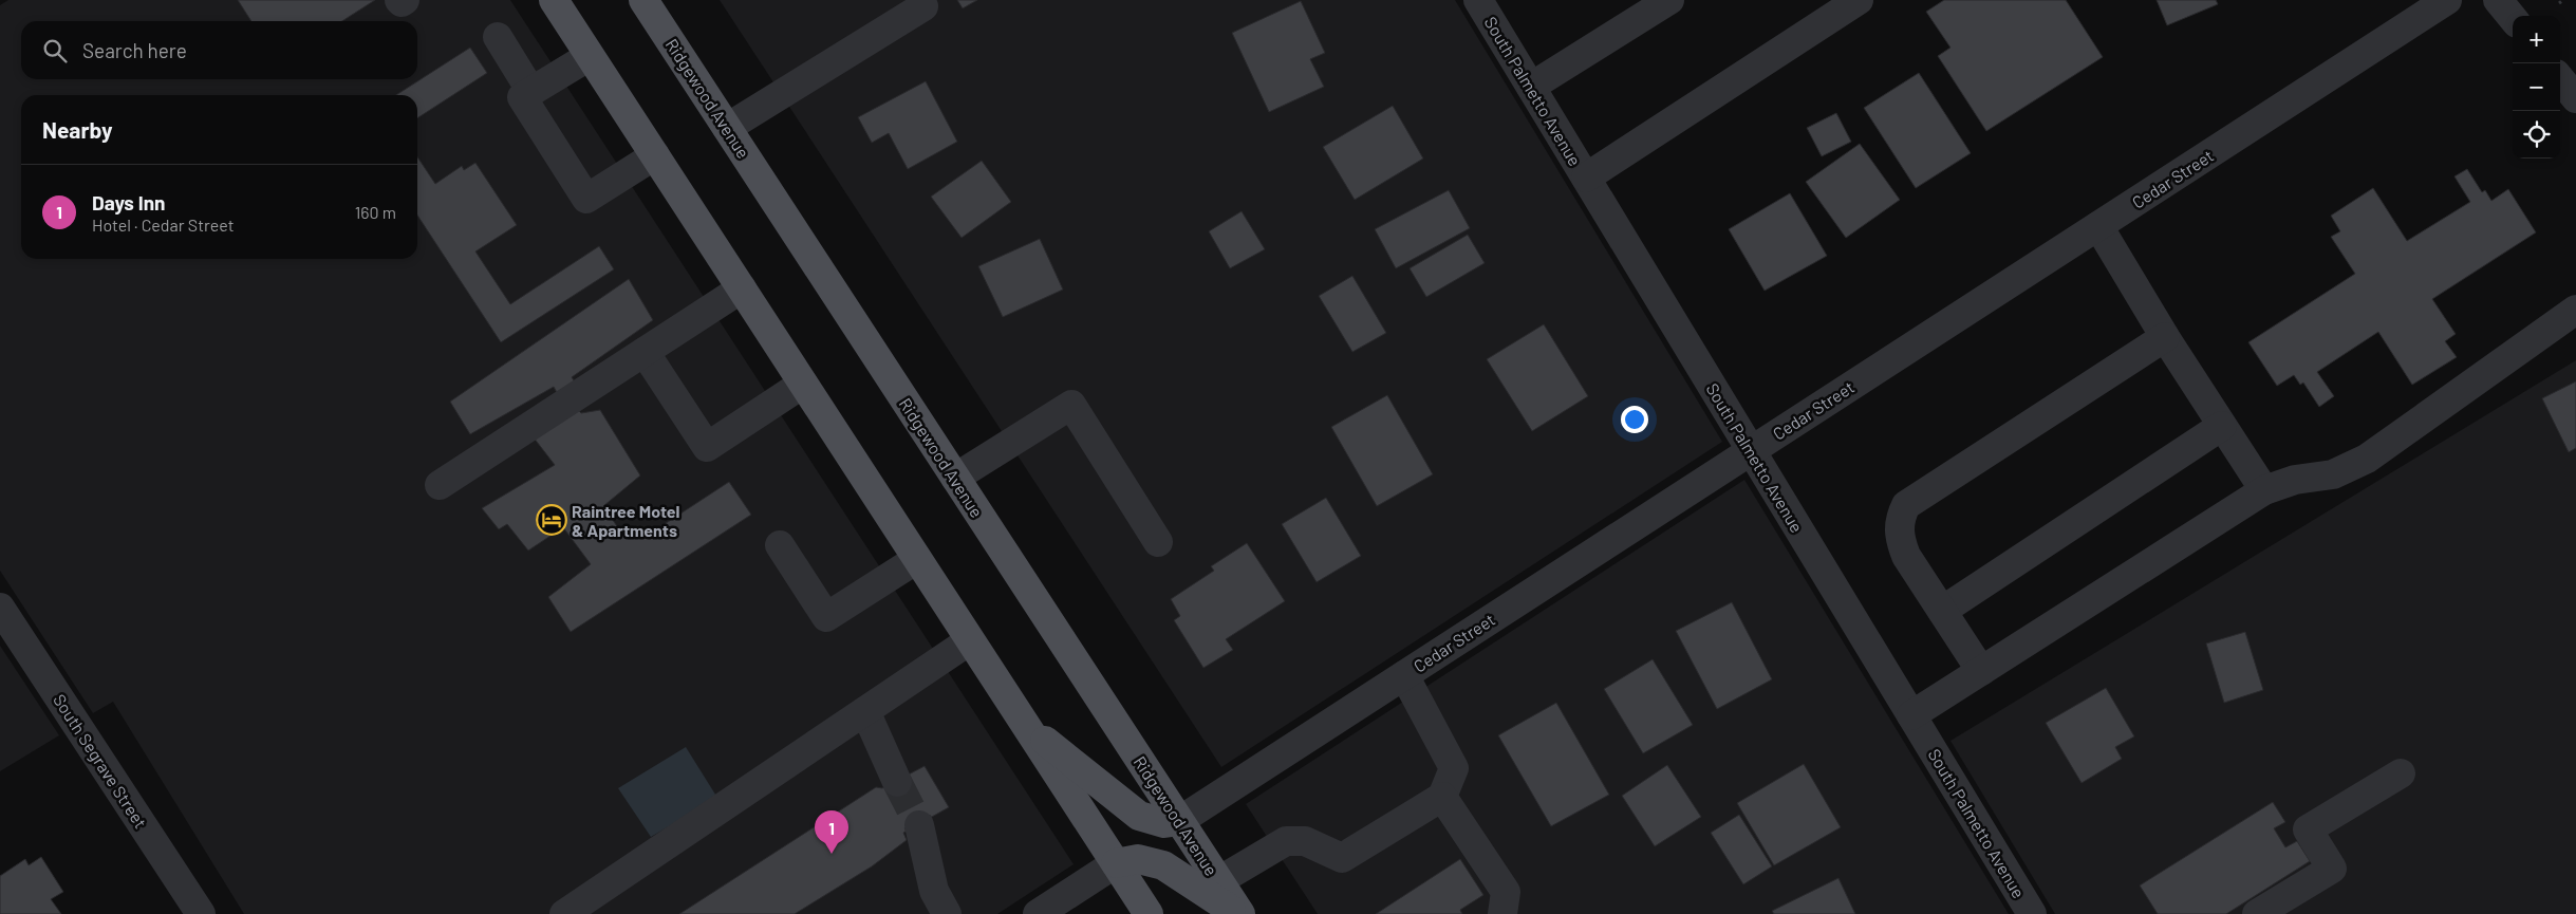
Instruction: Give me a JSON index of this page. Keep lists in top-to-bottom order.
{
  "streets": {
    "main road": ["Ridgewood Avenue"],
    "street": ["South Palmetto Avenue", "Cedar Street", "South Segrave Street"]
  },
  "crossings": [
    ["South Palmetto Avenue", "Cedar Street"],
    ["Ridgewood Avenue", "Cedar Street"]
  ],
  "places": {
    "hotel": ["Raintree Motel & Apartments"]
  },
  "page": {
    "map_buttons": ["+", "−"],
    "search": "Search here",
    "heading": "Nearby",
    "list": [
      {
        "mark": "1",
        "name": "Days Inn",
        "note": "Hotel · Cedar Street",
        "value": "160 m"
      }
    ],
    "pins": "1"
  }
}
